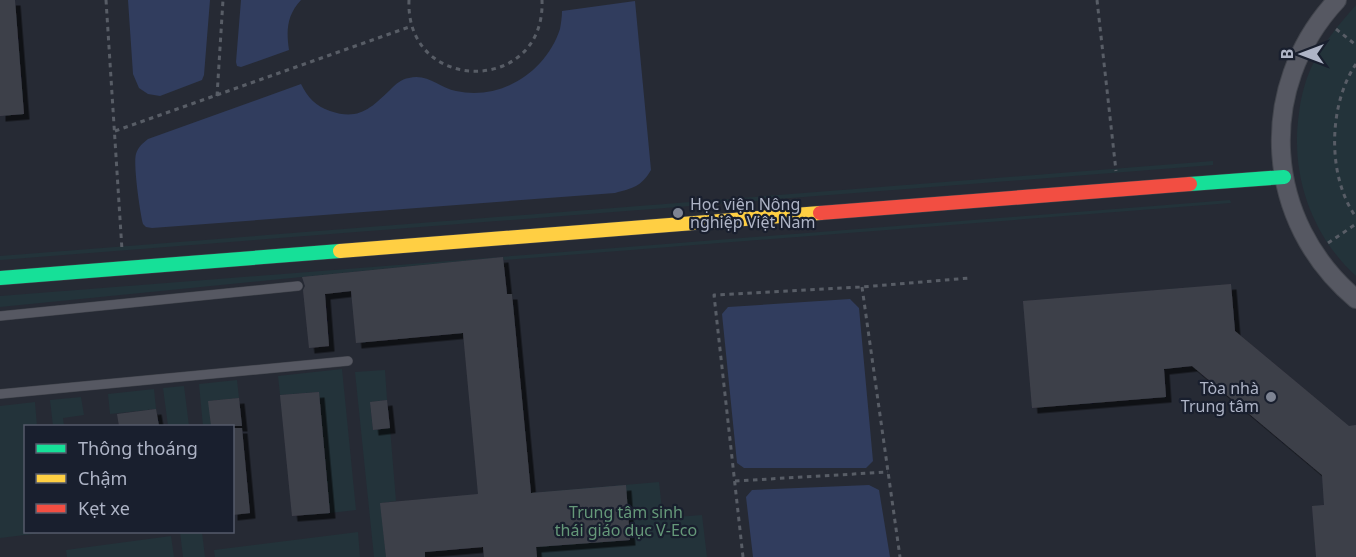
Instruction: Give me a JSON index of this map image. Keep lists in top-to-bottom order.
{
  "parks": ["Trung tâm sinh thái giáo dục V-Eco"],
  "places": ["Học viện Nông nghiệp Việt Nam", "Tòa nhà Trung tâm"],
  "legend": ["Thông thoáng", "Chậm", "Kẹt xe"],
  "north": "left"
}
